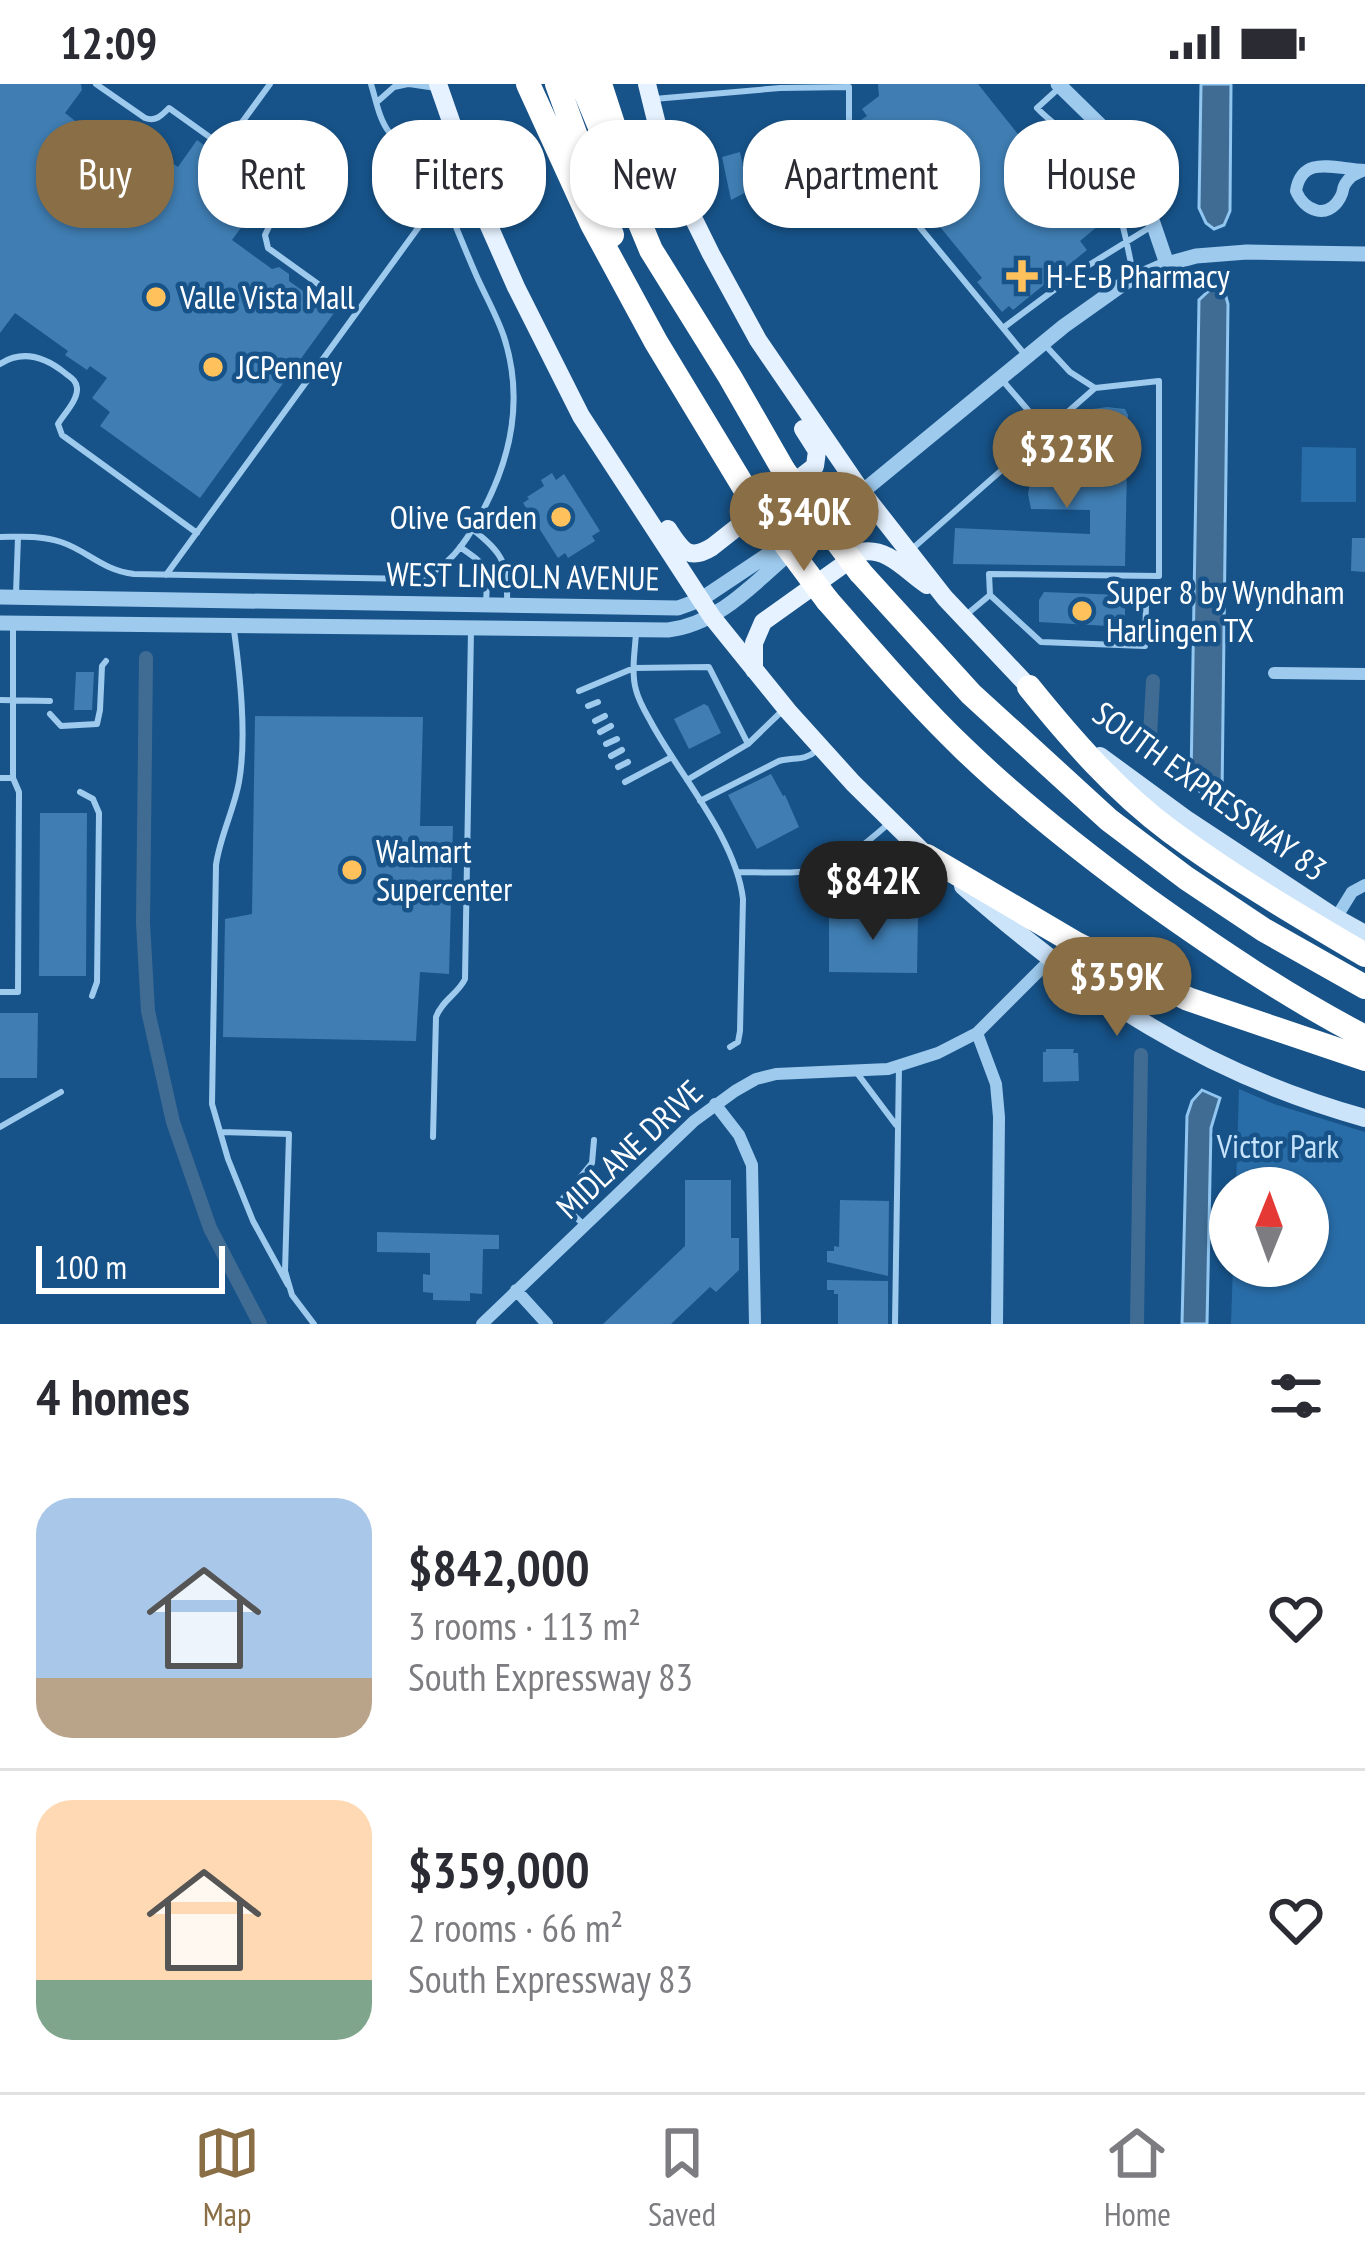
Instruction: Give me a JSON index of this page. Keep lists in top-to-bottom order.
{
  "streets": {
    "main road": ["SOUTH EXPRESSWAY 83"],
    "street": ["WEST LINCOLN AVENUE", "MIDLANE DRIVE"]
  },
  "crossings": [
    ["WEST LINCOLN AVENUE", "SOUTH EXPRESSWAY 83"]
  ],
  "parks": ["Victor Park"],
  "places": {
    "health": ["H-E-B Pharmacy"],
    "other": [
      "Valle Vista Mall",
      "JCPenney",
      "Olive Garden",
      "Super 8 by Wyndham Harlingen TX",
      "Walmart Supercenter"
    ]
  },
  "scale_bar": "100 m",
  "north": "top",
  "page": {
    "status": "12:09",
    "chip": [
      "Buy",
      "Rent",
      "Filters",
      "New",
      "Apartment",
      "House"
    ],
    "price": [
      "$323K",
      "$340K",
      "$842K",
      "$359K"
    ],
    "scale": "100 m",
    "heading": "4 homes",
    "list": [
      {
        "name": "$842,000",
        "note": "3 rooms · 113 m² · South Expressway 83"
      },
      {
        "name": "$359,000",
        "note": "2 rooms · 66 m² · South Expressway 83"
      }
    ],
    "tabs": ["Map", "Saved", "Home"]
  }
}
